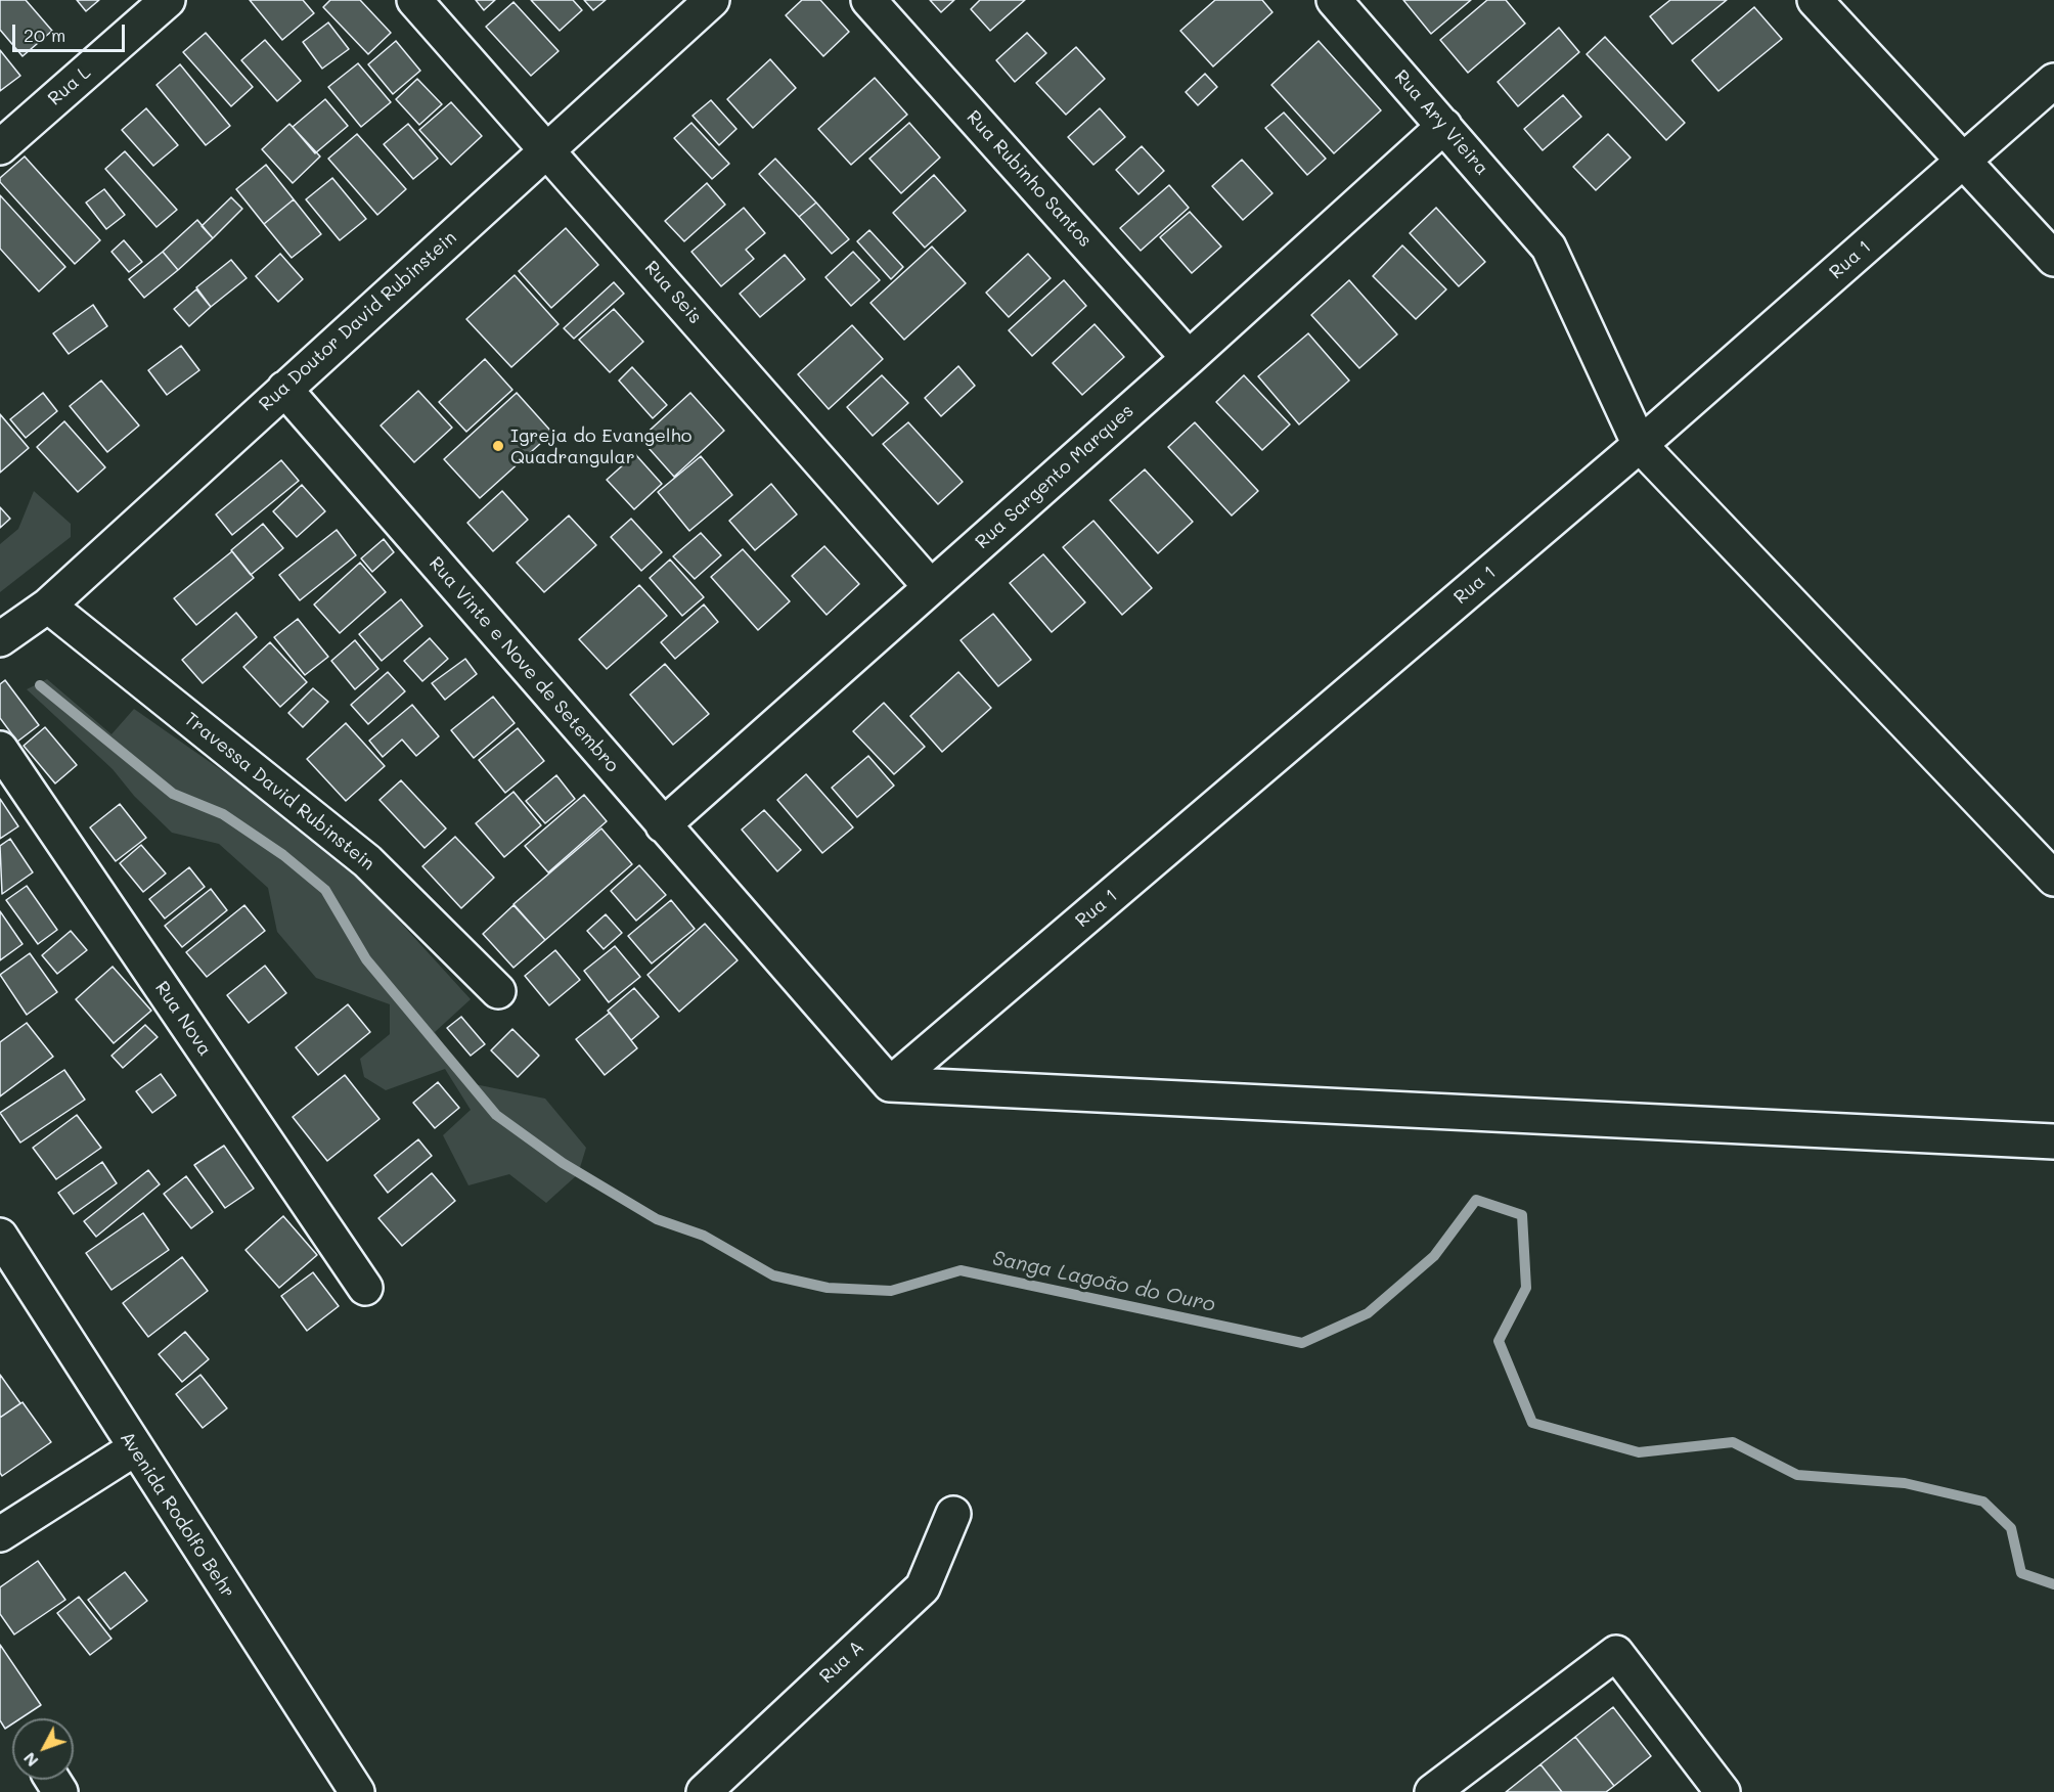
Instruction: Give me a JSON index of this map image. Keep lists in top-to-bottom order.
{
  "streets": {
    "street": [
      "Rua L",
      "Rua Ary Vieira",
      "Rua Rubinho Santos",
      "Rua 1",
      "Rua Seis",
      "Rua Doutor David Rubinstein",
      "Rua Sargento Marques",
      "Rua Vinte e Nove de Setembro",
      "Travessa David Rubinstein",
      "Rua Nova",
      "Avenida Rodolfo Behr",
      "Rua A"
    ]
  },
  "crossings": [
    ["Rua Ary Vieira", "Rua 1"],
    ["Rua Ary Vieira", "Rua Sargento Marques"],
    ["Rua Rubinho Santos", "Rua Sargento Marques"],
    ["Rua 1", "Rua Vinte e Nove de Setembro"],
    ["Rua Seis", "Rua Doutor David Rubinstein"],
    ["Rua Seis", "Rua Sargento Marques"],
    ["Rua Doutor David Rubinstein", "Rua Vinte e Nove de Setembro"],
    ["Rua Doutor David Rubinstein", "Travessa David Rubinstein"],
    ["Rua Sargento Marques", "Rua Vinte e Nove de Setembro"]
  ],
  "water": ["Sanga Lagoão do Ouro"],
  "places": ["Igreja do Evangelho Quadrangular"],
  "scale_bar": "20 m",
  "north": "bottom left"
}
